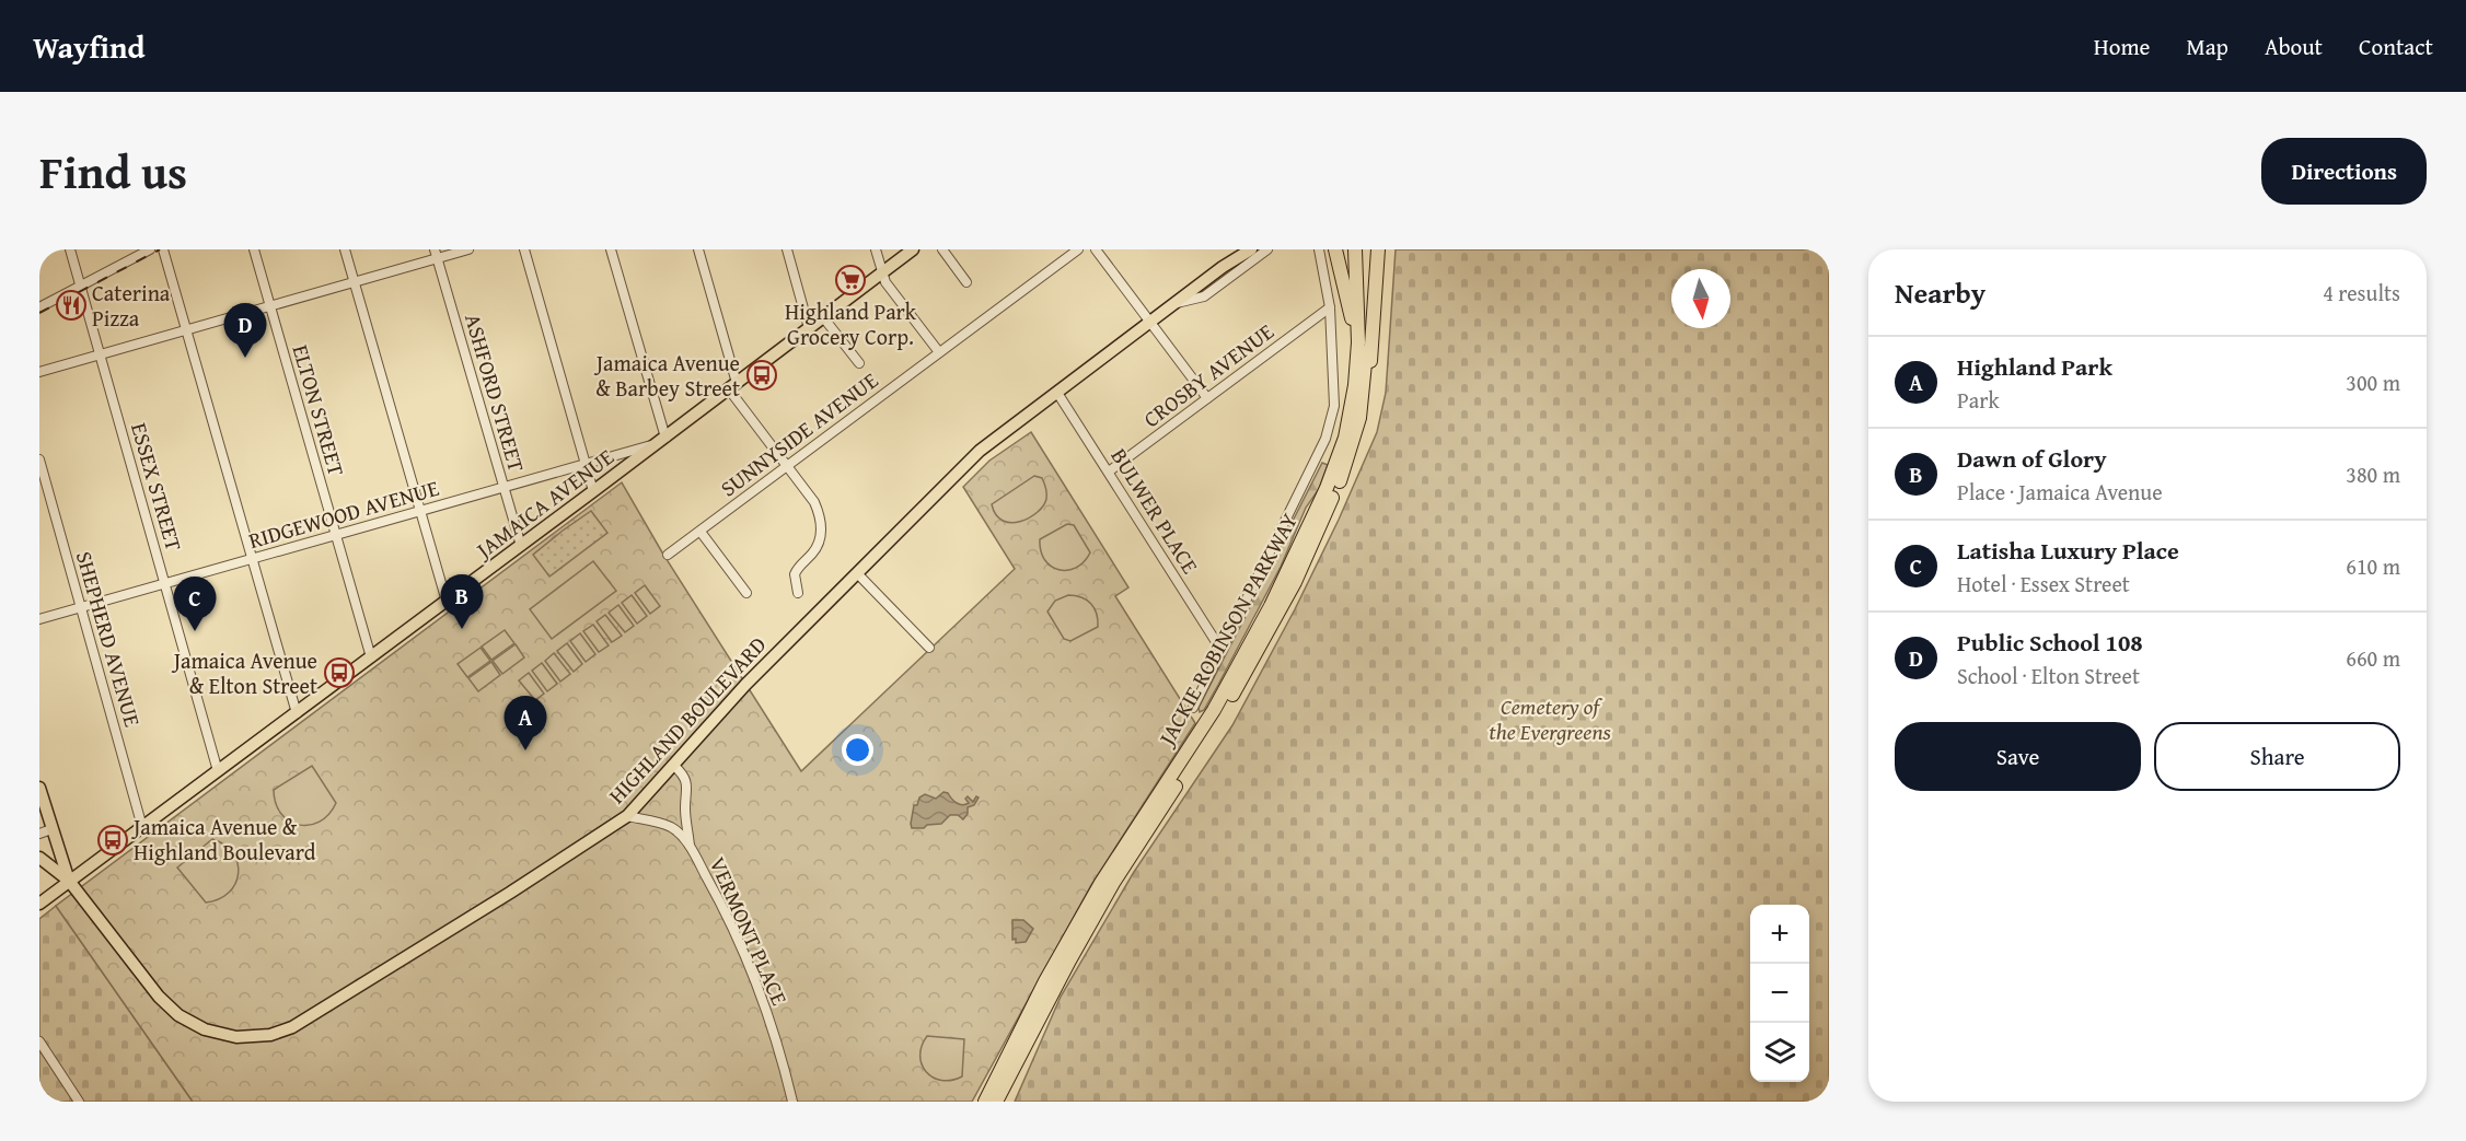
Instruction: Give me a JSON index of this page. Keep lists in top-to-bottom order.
{
  "streets": {
    "highway": ["JACKIE ROBINSON PARKWAY"],
    "main road": ["JAMAICA AVENUE", "HIGHLAND BOULEVARD"],
    "street": [
      "CROSBY AVENUE",
      "ASHFORD STREET",
      "ELTON STREET",
      "SUNNYSIDE AVENUE",
      "ESSEX STREET",
      "BULWER PLACE",
      "RIDGEWOOD AVENUE",
      "SHEPHERD AVENUE",
      "VERMONT PLACE"
    ]
  },
  "crossings": [
    ["CROSBY AVENUE", "BULWER PLACE"],
    ["CROSBY AVENUE", "JACKIE ROBINSON PARKWAY"],
    ["ASHFORD STREET", "JAMAICA AVENUE"],
    ["ASHFORD STREET", "RIDGEWOOD AVENUE"],
    ["ELTON STREET", "JAMAICA AVENUE"],
    ["ELTON STREET", "RIDGEWOOD AVENUE"],
    ["ESSEX STREET", "JAMAICA AVENUE"],
    ["ESSEX STREET", "RIDGEWOOD AVENUE"],
    ["JAMAICA AVENUE", "RIDGEWOOD AVENUE"],
    ["JAMAICA AVENUE", "SHEPHERD AVENUE"],
    ["JAMAICA AVENUE", "HIGHLAND BOULEVARD"],
    ["BULWER PLACE", "JACKIE ROBINSON PARKWAY"],
    ["BULWER PLACE", "HIGHLAND BOULEVARD"],
    ["RIDGEWOOD AVENUE", "SHEPHERD AVENUE"],
    ["HIGHLAND BOULEVARD", "VERMONT PLACE"]
  ],
  "parks": ["Cemetery of the Evergreens"],
  "places": {
    "supermarket": ["Highland Park Grocery Corp."],
    "restaurant": ["Caterina Pizza"],
    "bus stop": ["Jamaica Avenue & Barbey Street", "Jamaica Avenue & Elton Street", "Jamaica Avenue & Highland Boulevard"]
  },
  "north": "bottom",
  "page": {
    "header": "Wayfind",
    "nav": [
      "Home",
      "Map",
      "About",
      "Contact"
    ],
    "title": "Find us",
    "buttons": [
      "Directions",
      ["Save", "Share"]
    ],
    "heading": ["Nearby", "4 results"],
    "pins": [
      "D",
      "B",
      "C",
      "A"
    ],
    "list": [
      {
        "mark": "A",
        "name": "Highland Park",
        "note": "Park",
        "value": "300 m"
      },
      {
        "mark": "B",
        "name": "Dawn of Glory",
        "note": "Place · Jamaica Avenue",
        "value": "380 m"
      },
      {
        "mark": "C",
        "name": "Latisha Luxury Place",
        "note": "Hotel · Essex Street",
        "value": "610 m"
      },
      {
        "mark": "D",
        "name": "Public School 108",
        "note": "School · Elton Street",
        "value": "660 m"
      }
    ],
    "map_buttons": ["+", "−"]
  }
}
